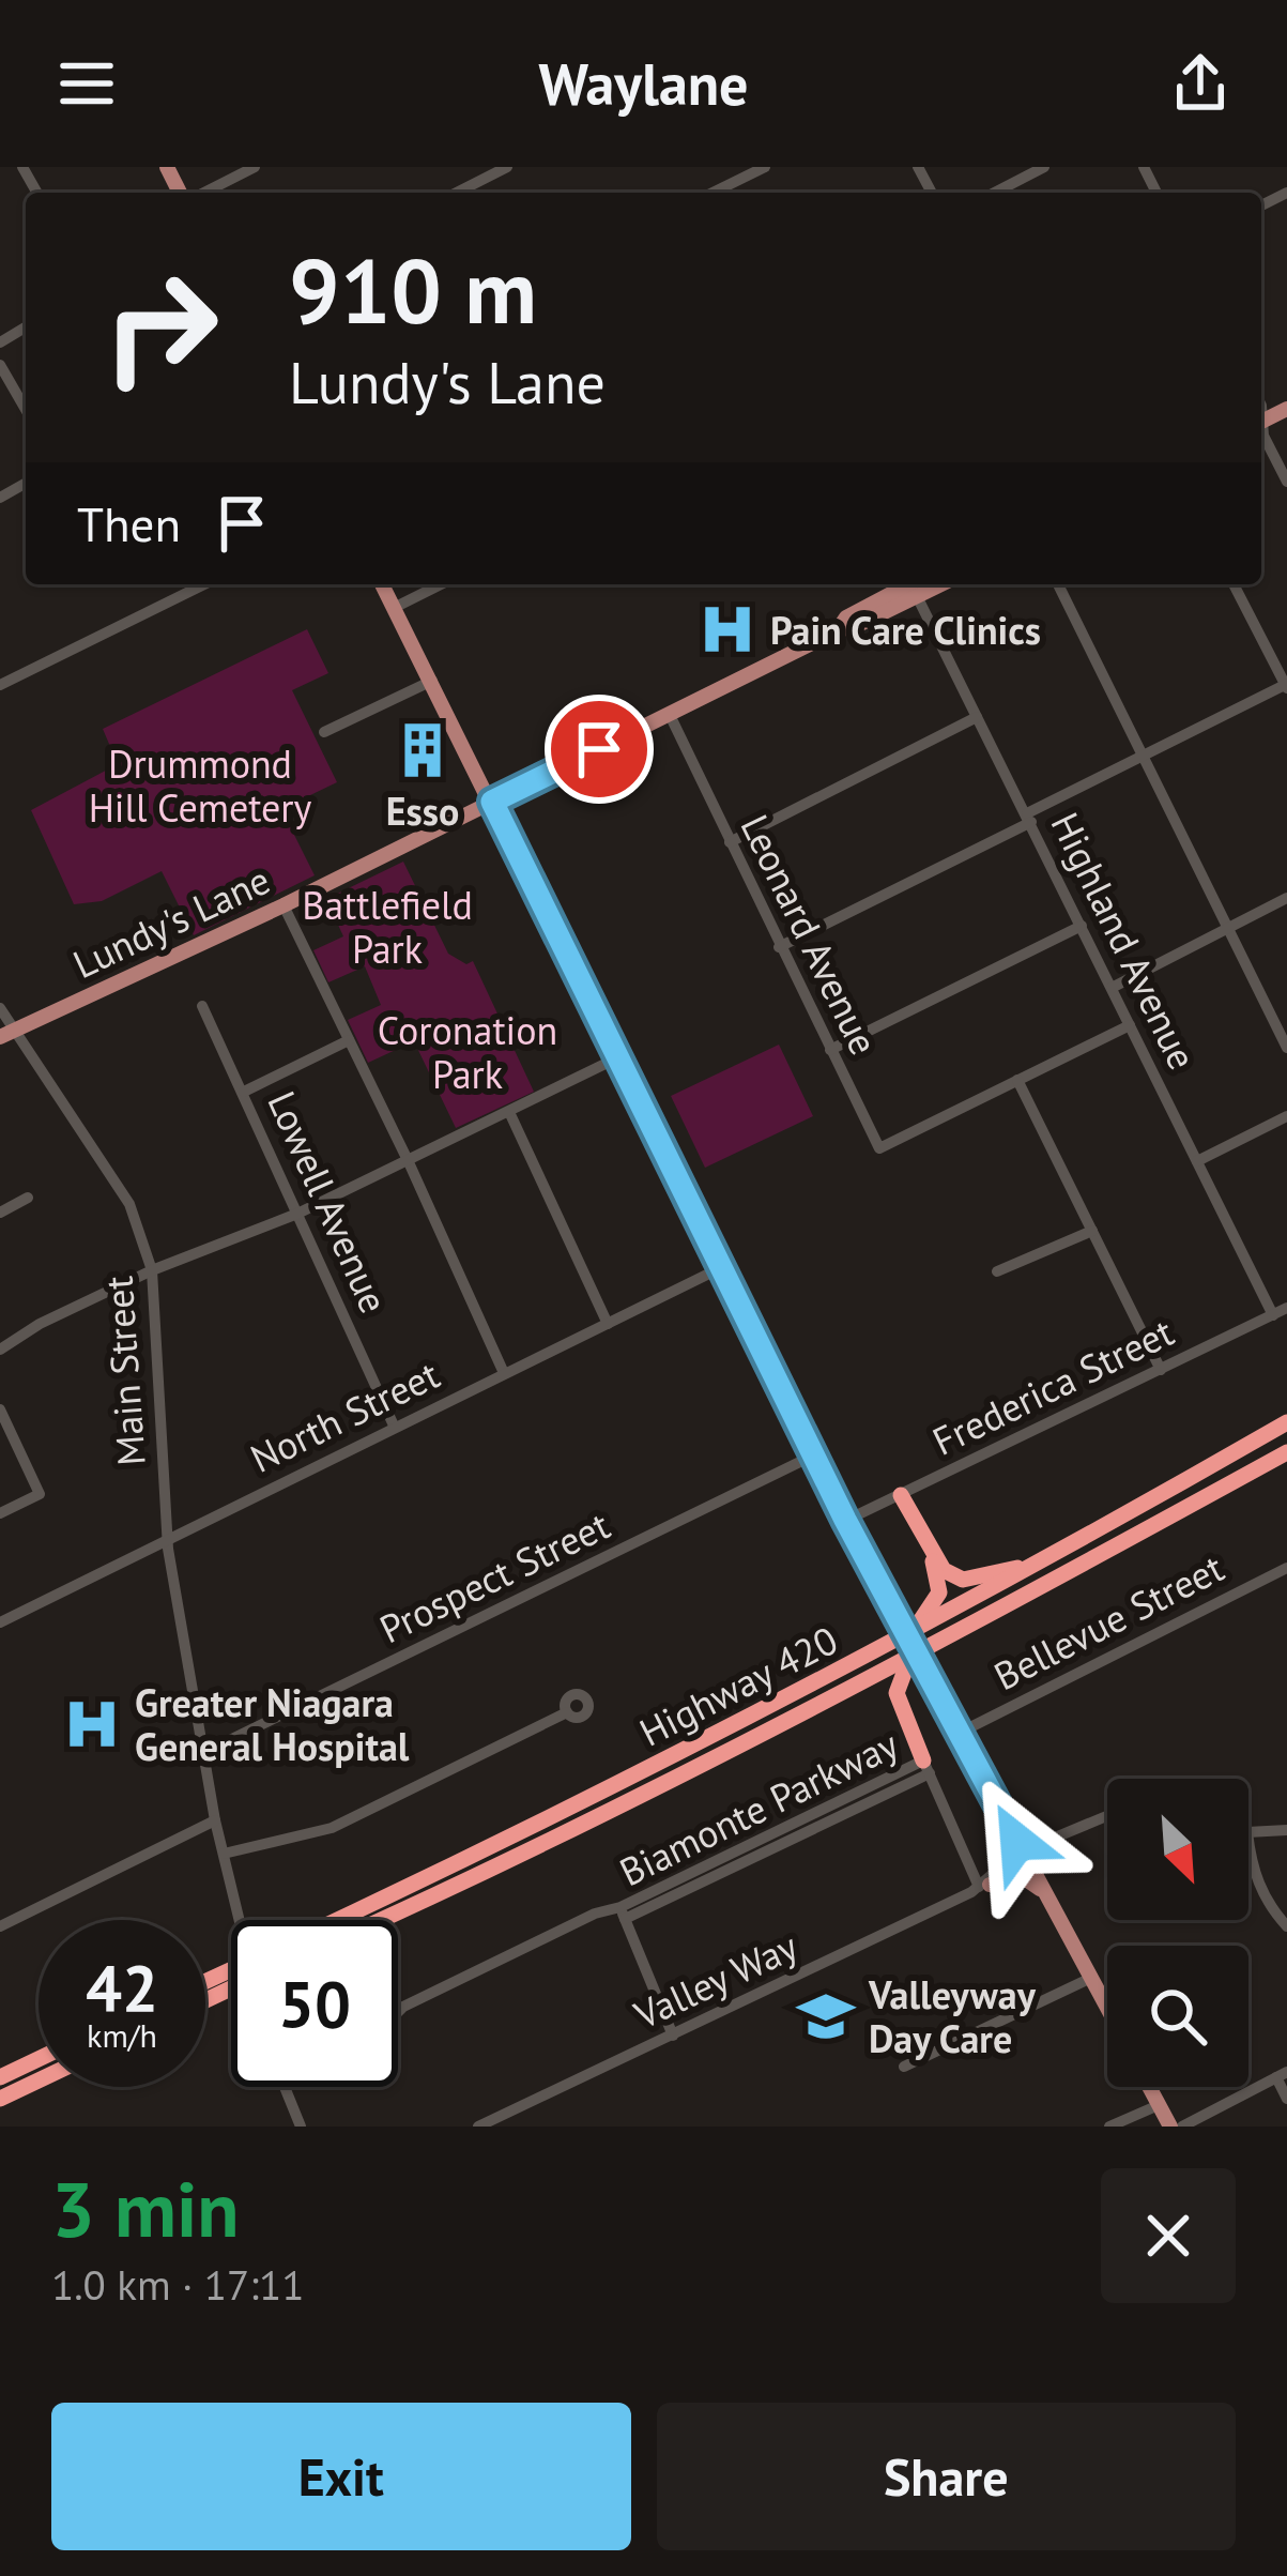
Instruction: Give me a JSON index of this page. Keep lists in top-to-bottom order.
{
  "streets": {
    "highway": ["Highway 420"],
    "main road": ["Lundy's Lane"],
    "street": [
      "Leonard Avenue",
      "Highland Avenue",
      "Lowell Avenue",
      "Main Street",
      "Frederica Street",
      "North Street",
      "Prospect Street",
      "Bellevue Street",
      "Biamonte Parkway",
      "Valley Way"
    ]
  },
  "crossings": [
    ["Lundy's Lane", "Leonard Avenue"],
    ["Lundy's Lane", "Highland Avenue"],
    ["Lundy's Lane", "Main Street"],
    ["Highland Avenue", "Frederica Street"],
    ["Lowell Avenue", "North Street"],
    ["Main Street", "North Street"],
    ["Main Street", "Prospect Street"],
    ["Biamonte Parkway", "Valley Way"]
  ],
  "parks": ["Drummond Hill Cemetery", "Battlefield Park", "Coronation Park"],
  "places": {
    "hospital": ["Pain Care Clinics", "Greater Niagara General Hospital"],
    "building": ["Esso"],
    "school or university": ["Valleyway Day Care"]
  },
  "north": "bottom right",
  "page": {
    "header": "Waylane",
    "turn": ["910 m", "Lundy's Lane"],
    "then": "Then",
    "speed": "42 km/h",
    "limit": "50",
    "heading": ["3 min", "1.0 km · 17:11"],
    "buttons": ["Exit", "Share"]
  }
}
